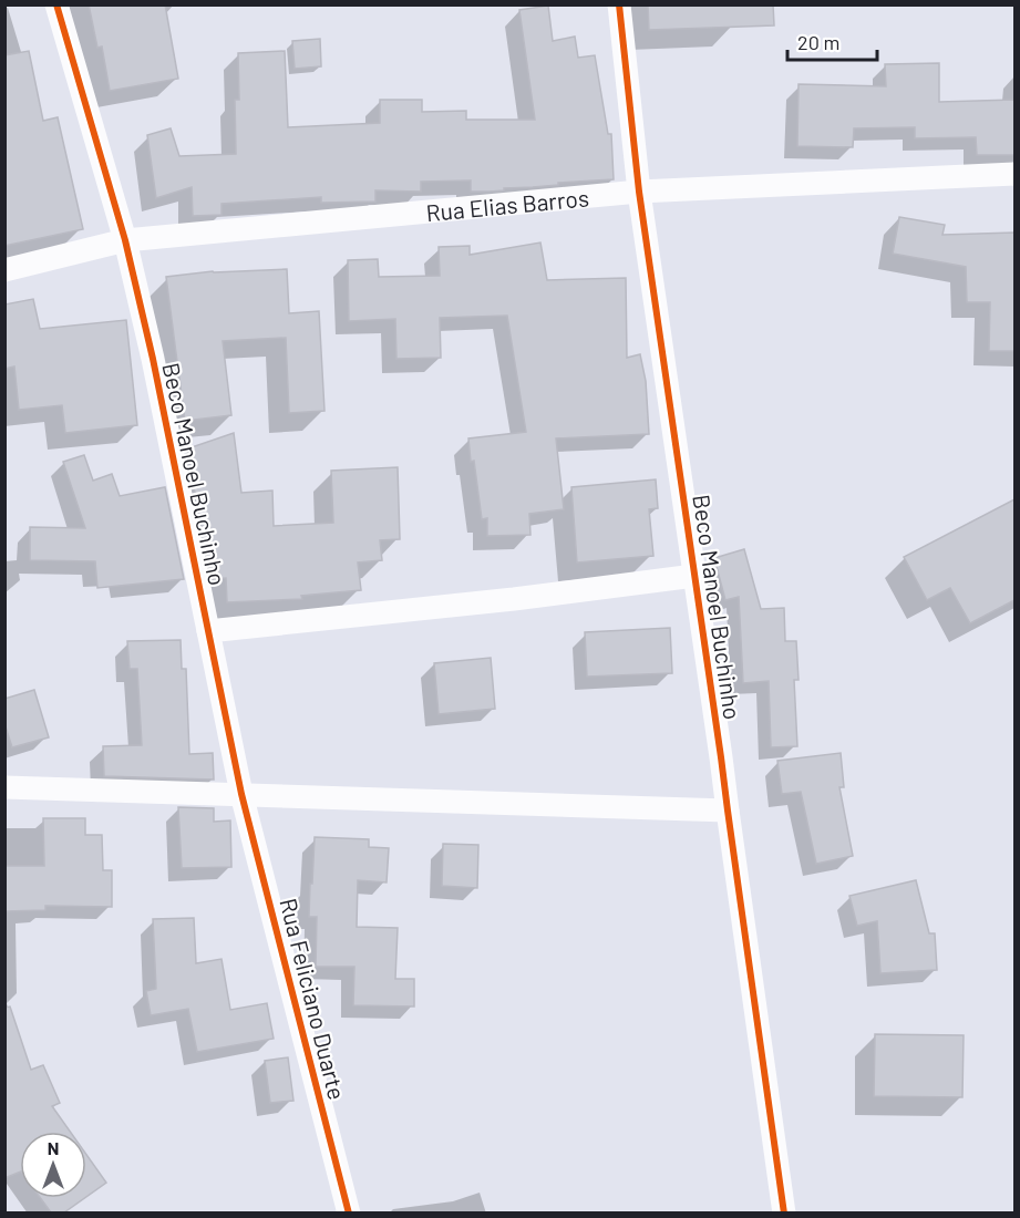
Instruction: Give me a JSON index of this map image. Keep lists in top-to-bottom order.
{
  "streets": {
    "street": ["Rua Elias Barros", "Beco Manoel Buchinho", "Rua Feliciano Duarte"]
  },
  "crossings": [
    ["Rua Elias Barros", "Beco Manoel Buchinho"],
    ["Beco Manoel Buchinho", "Rua Feliciano Duarte"]
  ],
  "scale_bar": "20 m",
  "north": "top"
}
